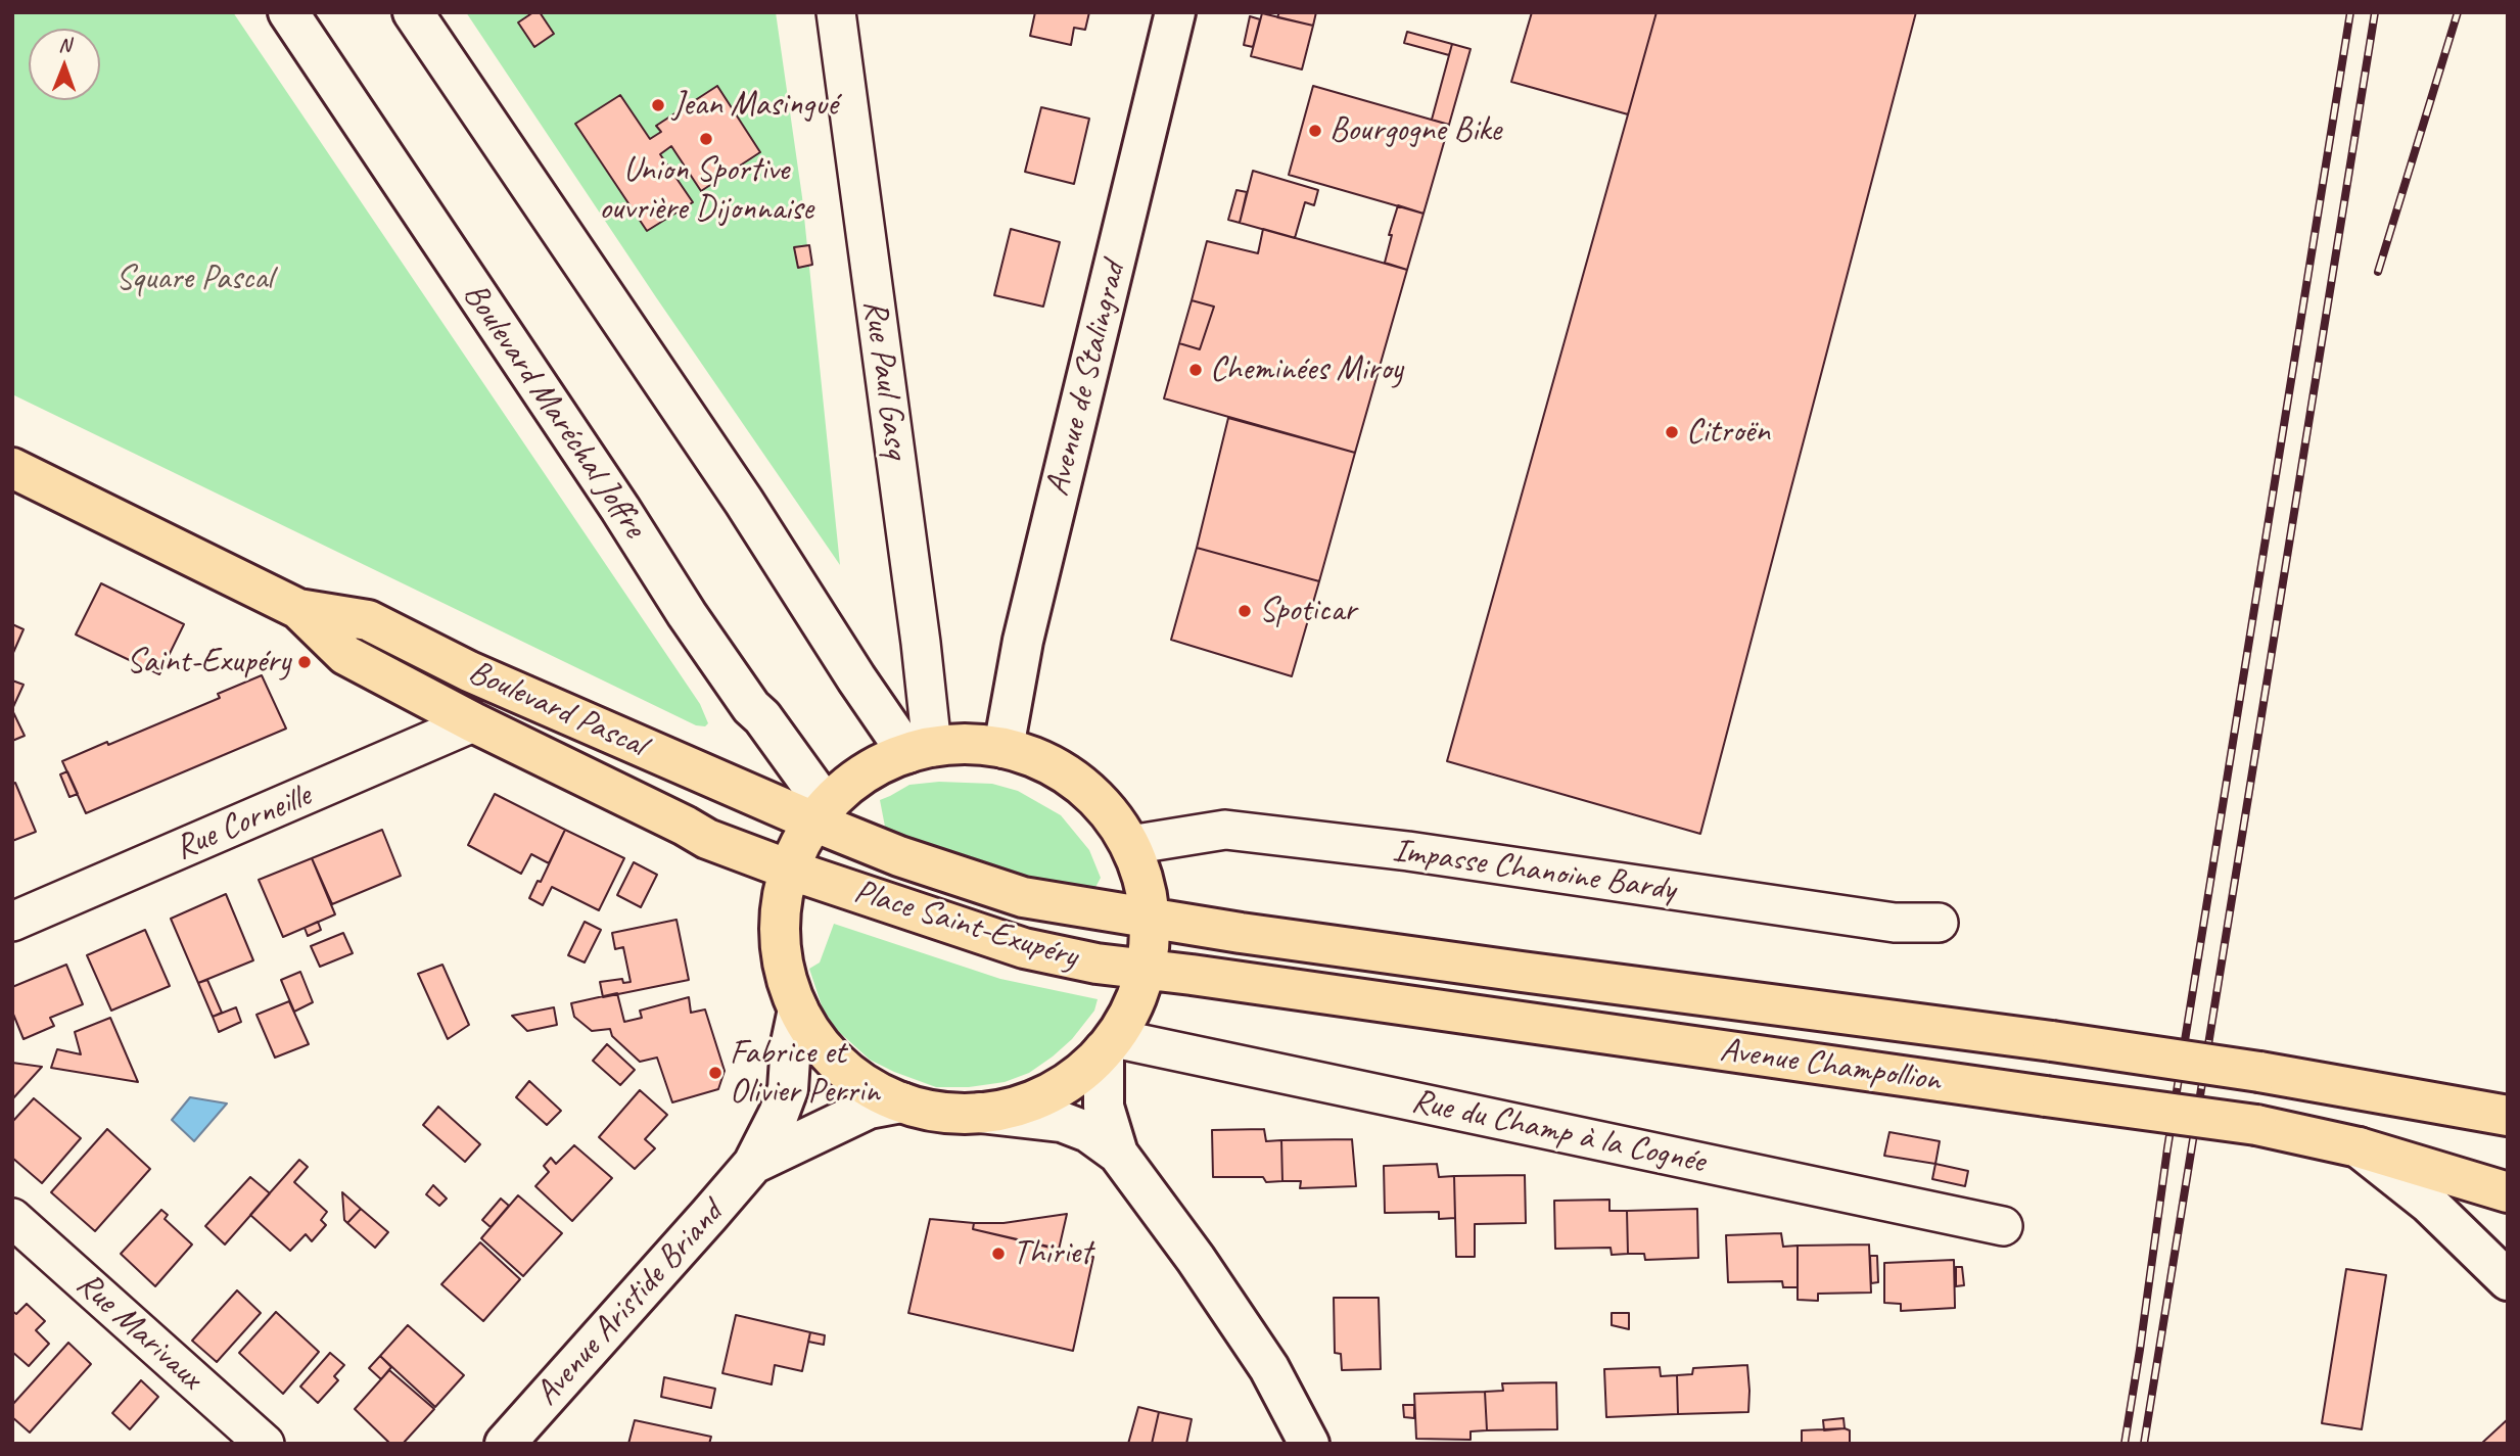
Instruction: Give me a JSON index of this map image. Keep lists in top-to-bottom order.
{
  "streets": {
    "main road": [
      "Avenue de Stalingrad",
      "Boulevard Maréchal Joffre",
      "Boulevard Pascal",
      "Place Saint-Exupéry",
      "Avenue Champollion",
      "Avenue Aristide Briand"
    ],
    "street": [
      "Rue Paul Gasq",
      "Rue Corneille",
      "Impasse Chanoine Bardy",
      "Rue du Champ à la Cognée",
      "Rue Marivaux"
    ]
  },
  "crossings": [
    ["Boulevard Maréchal Joffre", "Boulevard Pascal"],
    ["Boulevard Maréchal Joffre", "Place Saint-Exupéry"],
    ["Boulevard Pascal", "Rue Corneille"],
    ["Boulevard Pascal", "Place Saint-Exupéry"],
    ["Place Saint-Exupéry", "Avenue Champollion"]
  ],
  "parks": ["Square Pascal"],
  "places": [
    "Jean Masingué",
    "Bourgogne Bike",
    "Union Sportive ouvrière Dijonnaise",
    "Cheminées Miroy",
    "Citroën",
    "Spoticar",
    "Saint-Exupéry",
    "Fabrice et Olivier Perrin",
    "Thiriet"
  ],
  "north": "top"
}
